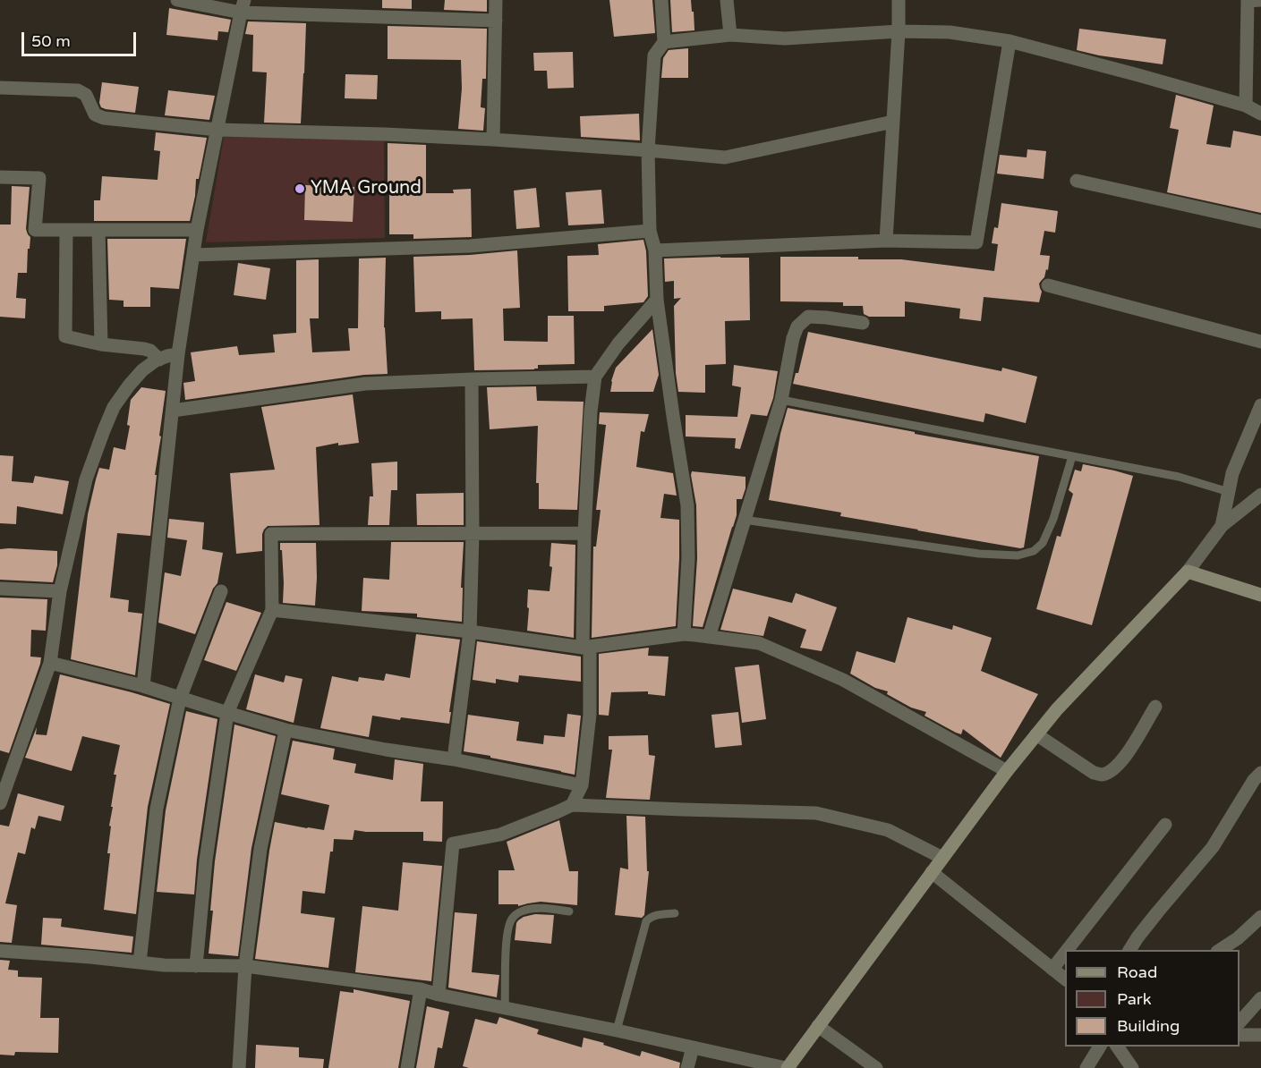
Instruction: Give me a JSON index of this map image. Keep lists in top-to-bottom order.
{
  "places": ["YMA Ground"],
  "legend": ["Road", "Park", "Building"],
  "scale_bar": "50 m"
}
